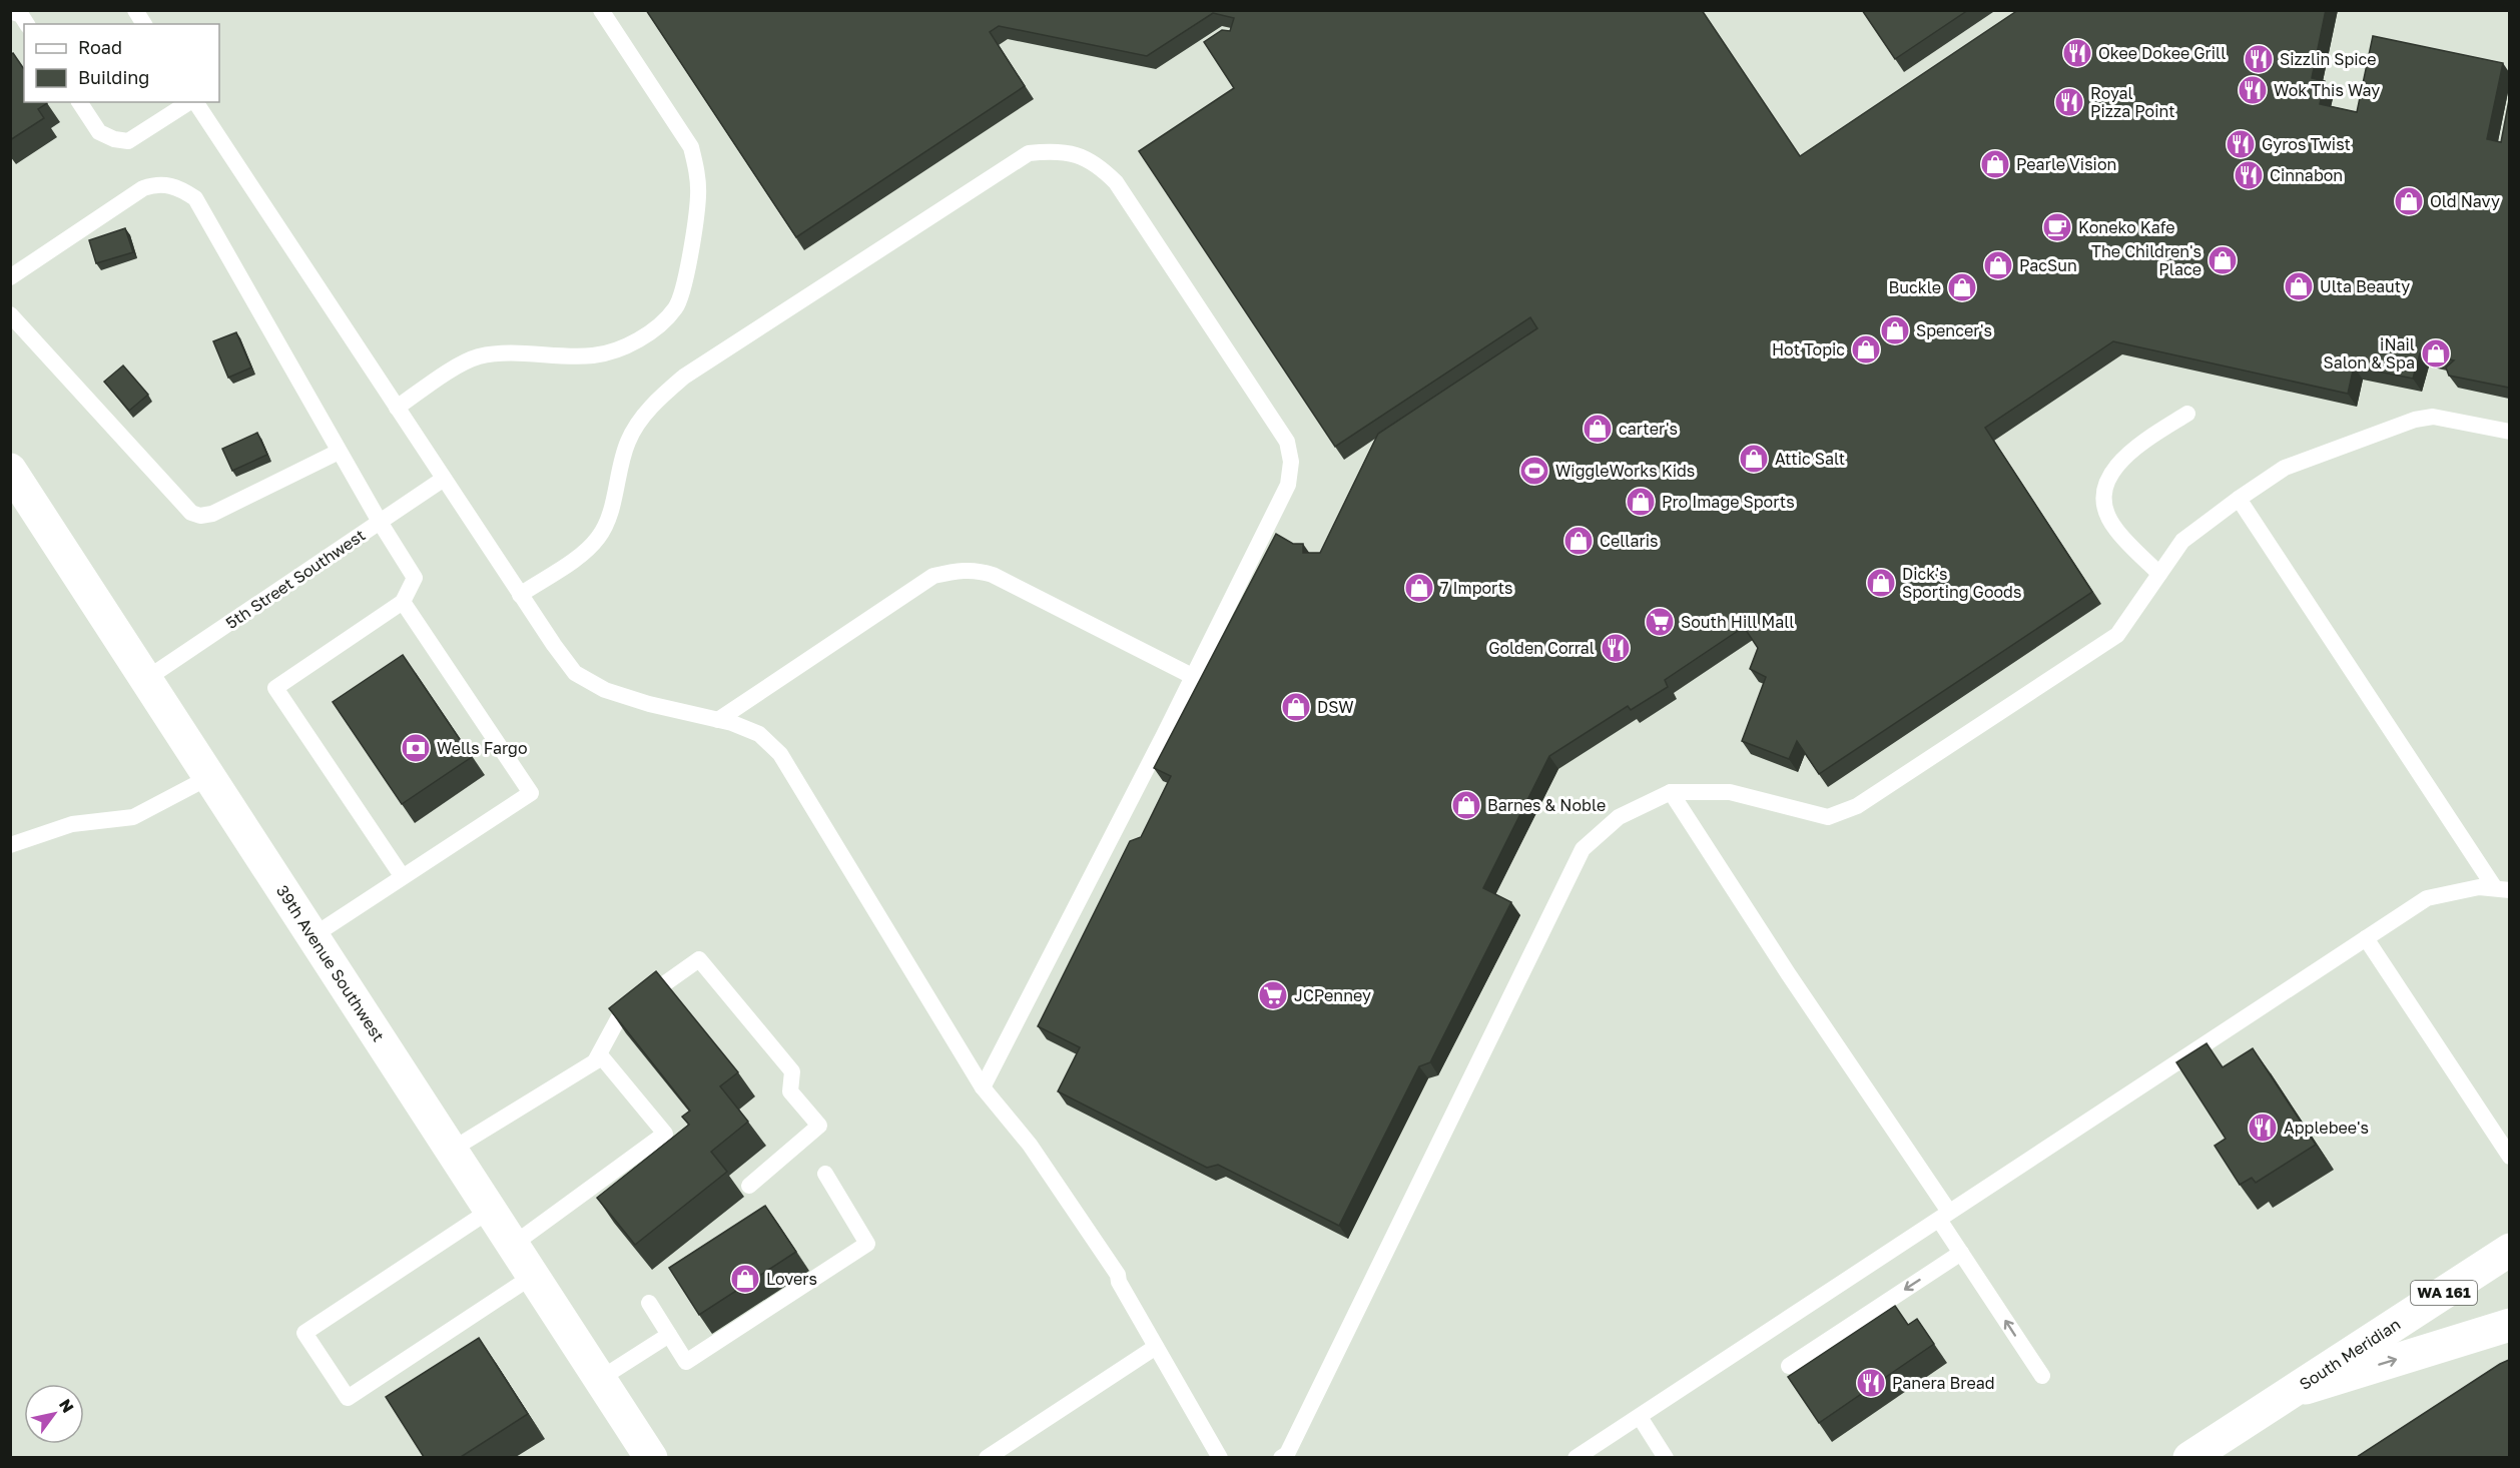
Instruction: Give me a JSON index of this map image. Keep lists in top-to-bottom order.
{
  "streets": {
    "main road": ["39th Avenue Southwest", "WA 161", "South Meridian"],
    "lane": ["5th Street Southwest"]
  },
  "crossings": [
    ["5th Street Southwest", "39th Avenue Southwest"]
  ],
  "places": {
    "restaurant": [
      "Okee Dokee Grill",
      "Sizzlin Spice",
      "Wok This Way",
      "Royal Pizza Point",
      "Gyros Twist",
      "Cinnabon",
      "Golden Corral",
      "Applebee's",
      "Panera Bread"
    ],
    "shop": [
      "Pearle Vision",
      "Old Navy",
      "The Children's Place",
      "PacSun",
      "Ulta Beauty",
      "Buckle",
      "Spencer's",
      "Hot Topic",
      "iNail Salon & Spa",
      "carter's",
      "Attic Salt",
      "Pro Image Sports",
      "Cellaris",
      "Dick's Sporting Goods",
      "7 Imports",
      "DSW",
      "Barnes & Noble",
      "Lovers"
    ],
    "cafe": ["Koneko Kafe"],
    "sports": ["WiggleWorks Kids"],
    "supermarket": ["South Hill Mall", "JCPenney"],
    "bank": ["Wells Fargo"]
  },
  "legend": ["Road", "Building"],
  "north": "top right"
}
